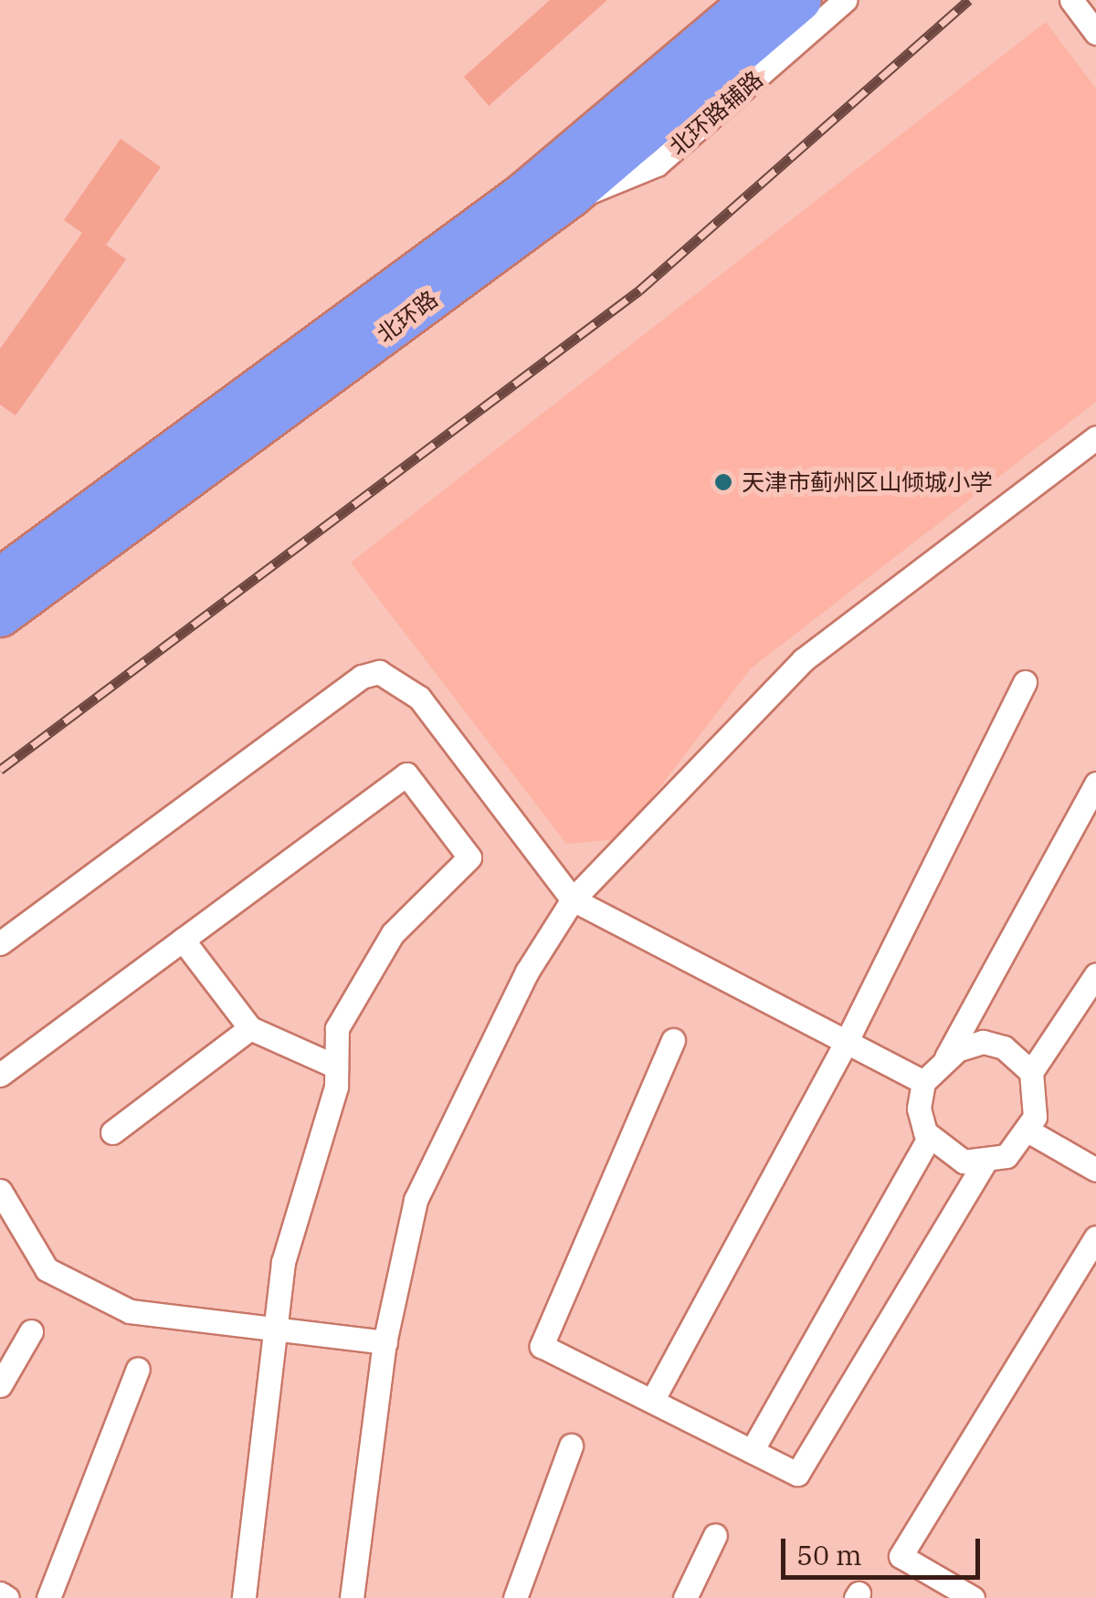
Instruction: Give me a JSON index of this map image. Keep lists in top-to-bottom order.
{
  "streets": {
    "highway": ["北环路"],
    "street": ["北环路辅路"]
  },
  "crossings": [
    ["北环路辅路", "北环路"]
  ],
  "places": ["天津市蓟州区山倾城小学"],
  "scale_bar": "50 m"
}
